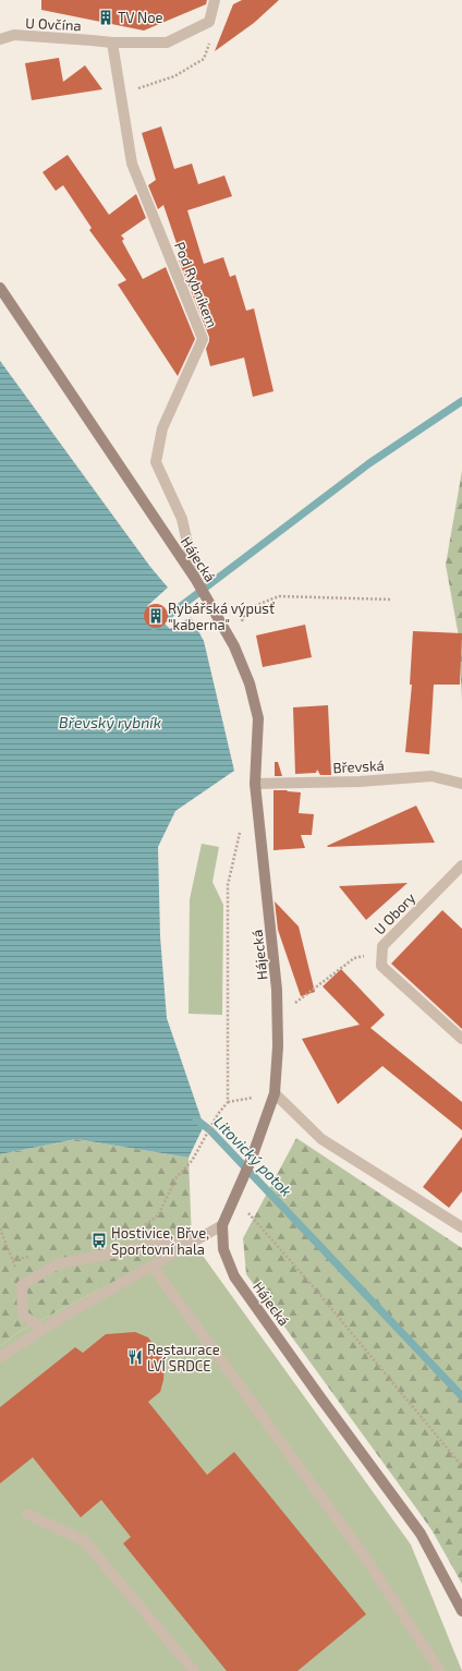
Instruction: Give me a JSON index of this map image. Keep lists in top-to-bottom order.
{
  "streets": {
    "street": [
      "U Ovčína",
      "Pod Rybníkem",
      "Hájecká",
      "Břevská",
      "U Obory"
    ]
  },
  "crossings": [
    ["U Ovčína", "Pod Rybníkem"],
    ["Pod Rybníkem", "Hájecká"],
    ["Hájecká", "Břevská"]
  ],
  "water": ["Břevský rybník", "Litovický potok"],
  "places": {
    "building": ["TV Noe", "Rybářská výpusť \"kaberna\""],
    "bus stop": ["Hostivice, Břve, Sportovní hala"],
    "restaurant": ["Restaurace LVÍ SRDCE"]
  }
}
